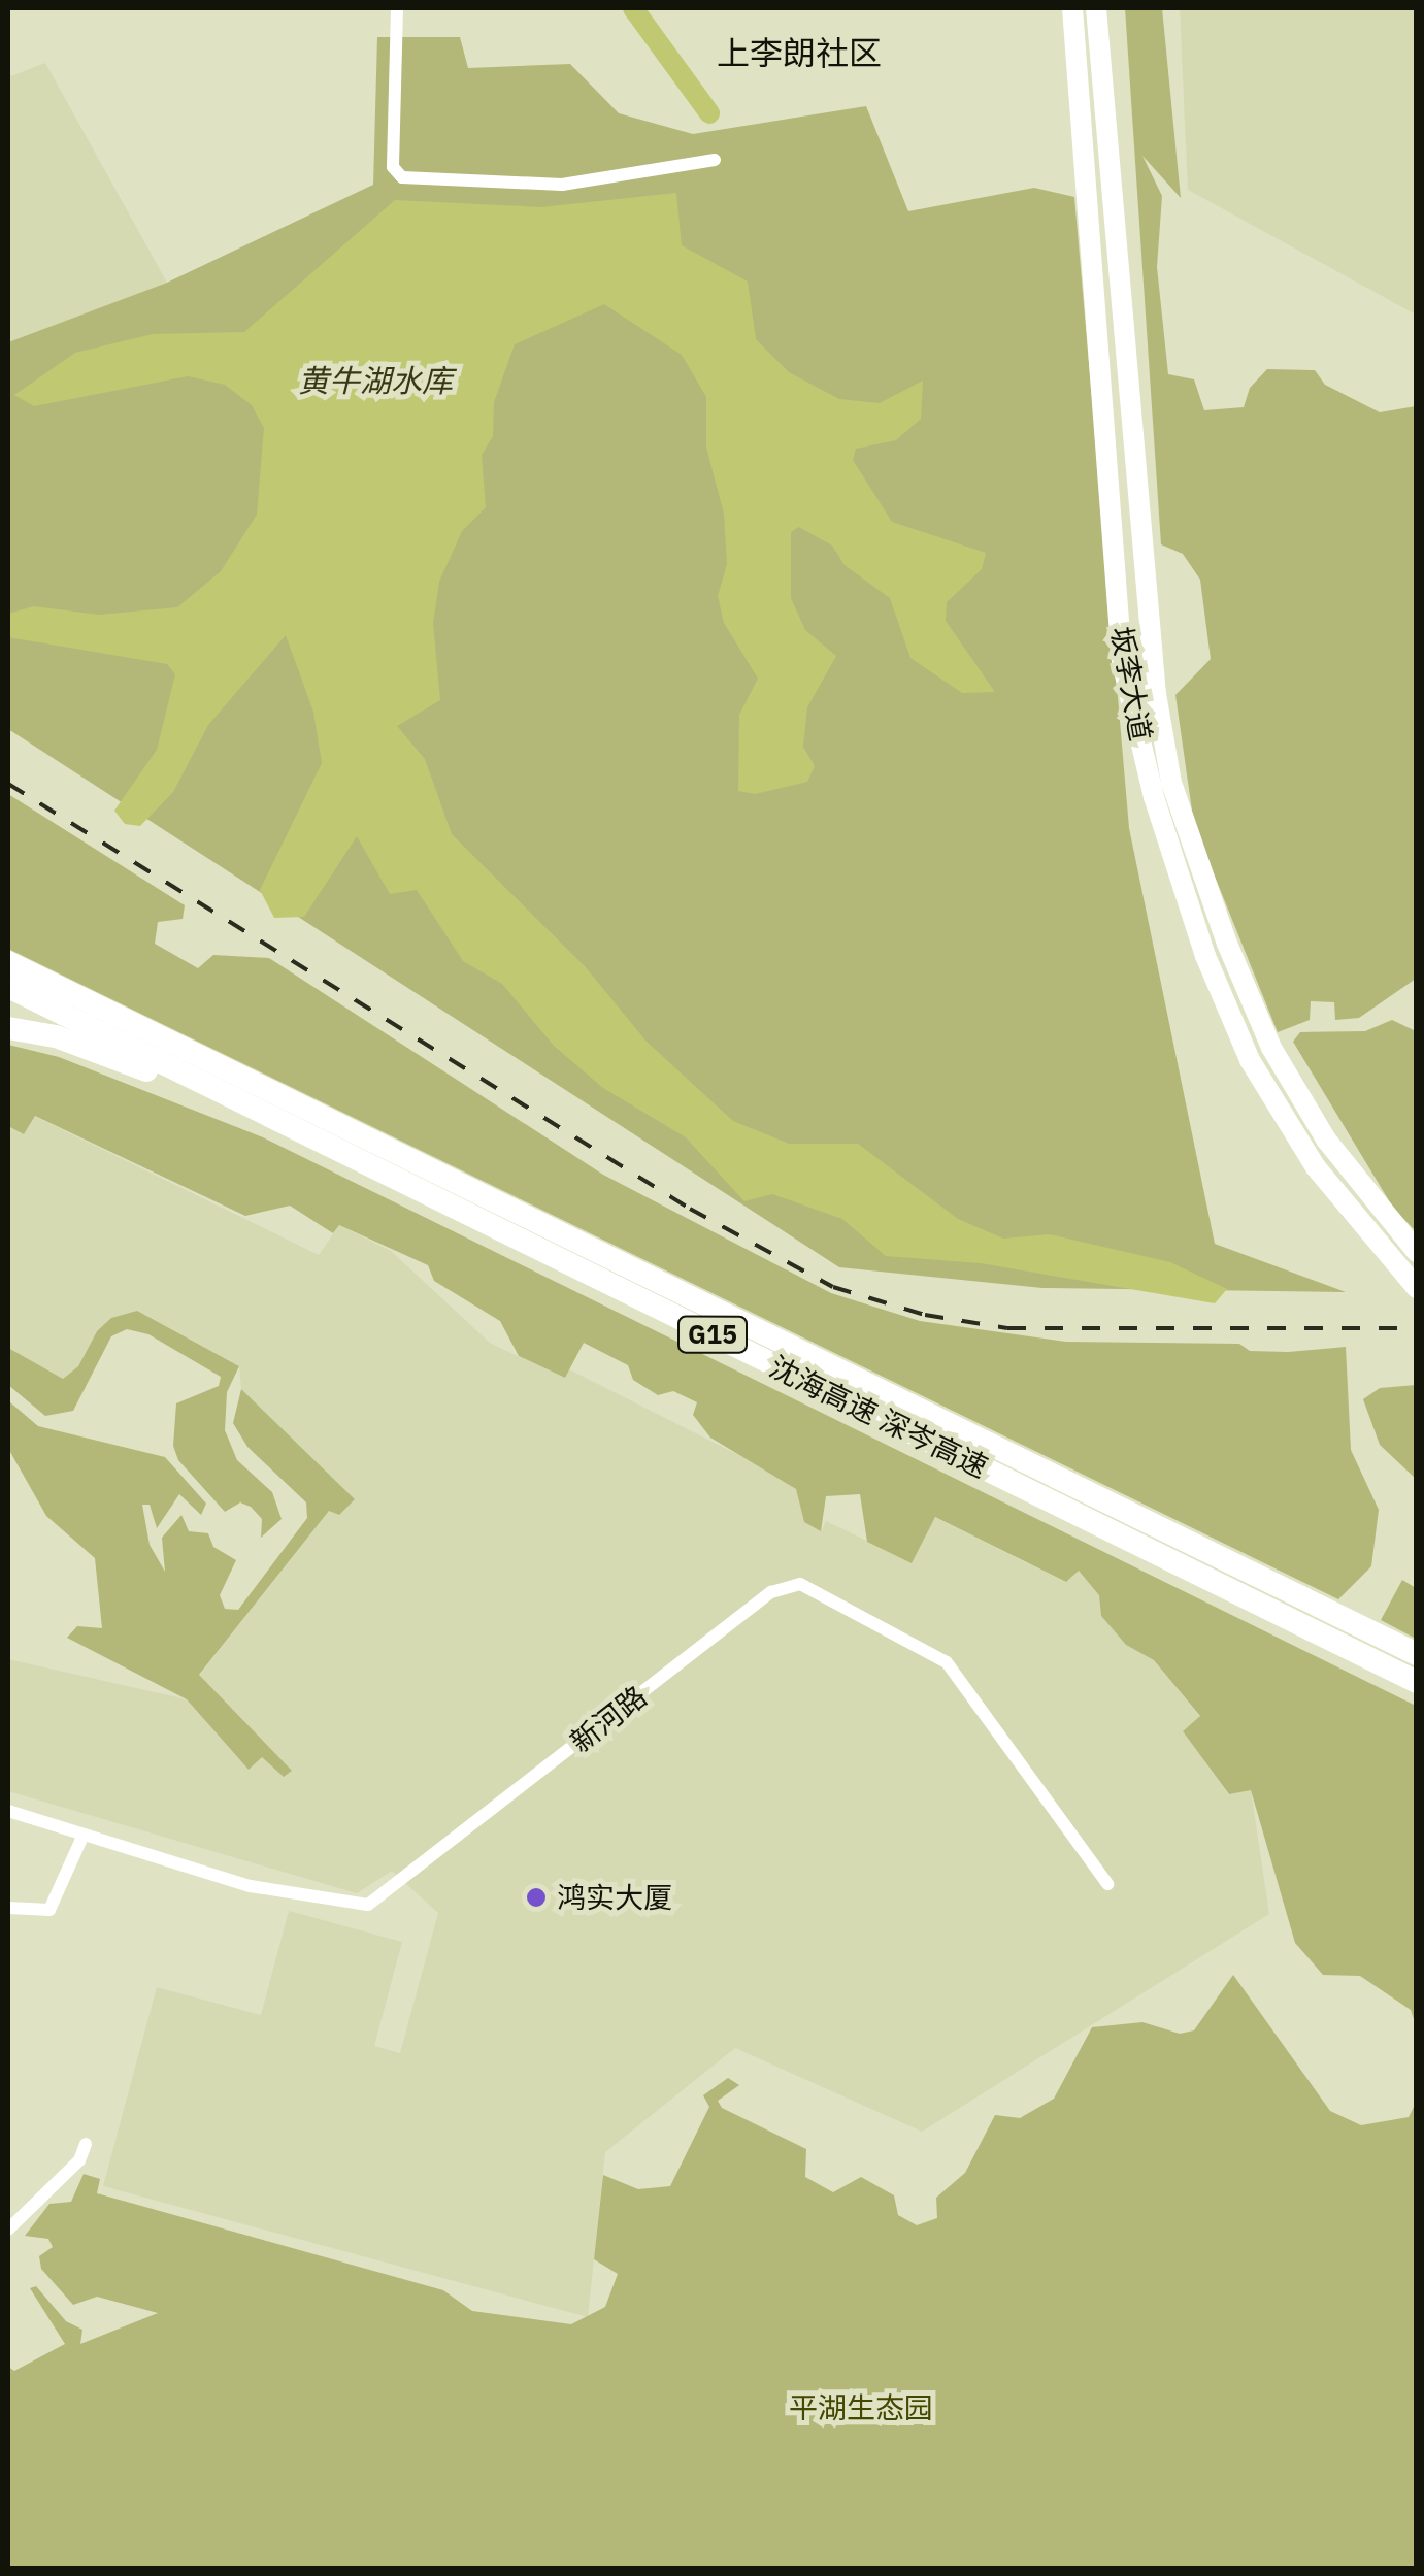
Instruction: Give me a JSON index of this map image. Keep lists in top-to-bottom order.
{
  "streets": {
    "highway": ["G15", "沈海高速 深岑高速"],
    "main road": ["坂李大道"],
    "street": ["新河路"]
  },
  "districts": ["上李朗社区"],
  "water": ["黄牛湖水库"],
  "parks": ["平湖生态园"],
  "places": ["鸿实大厦"]
}
